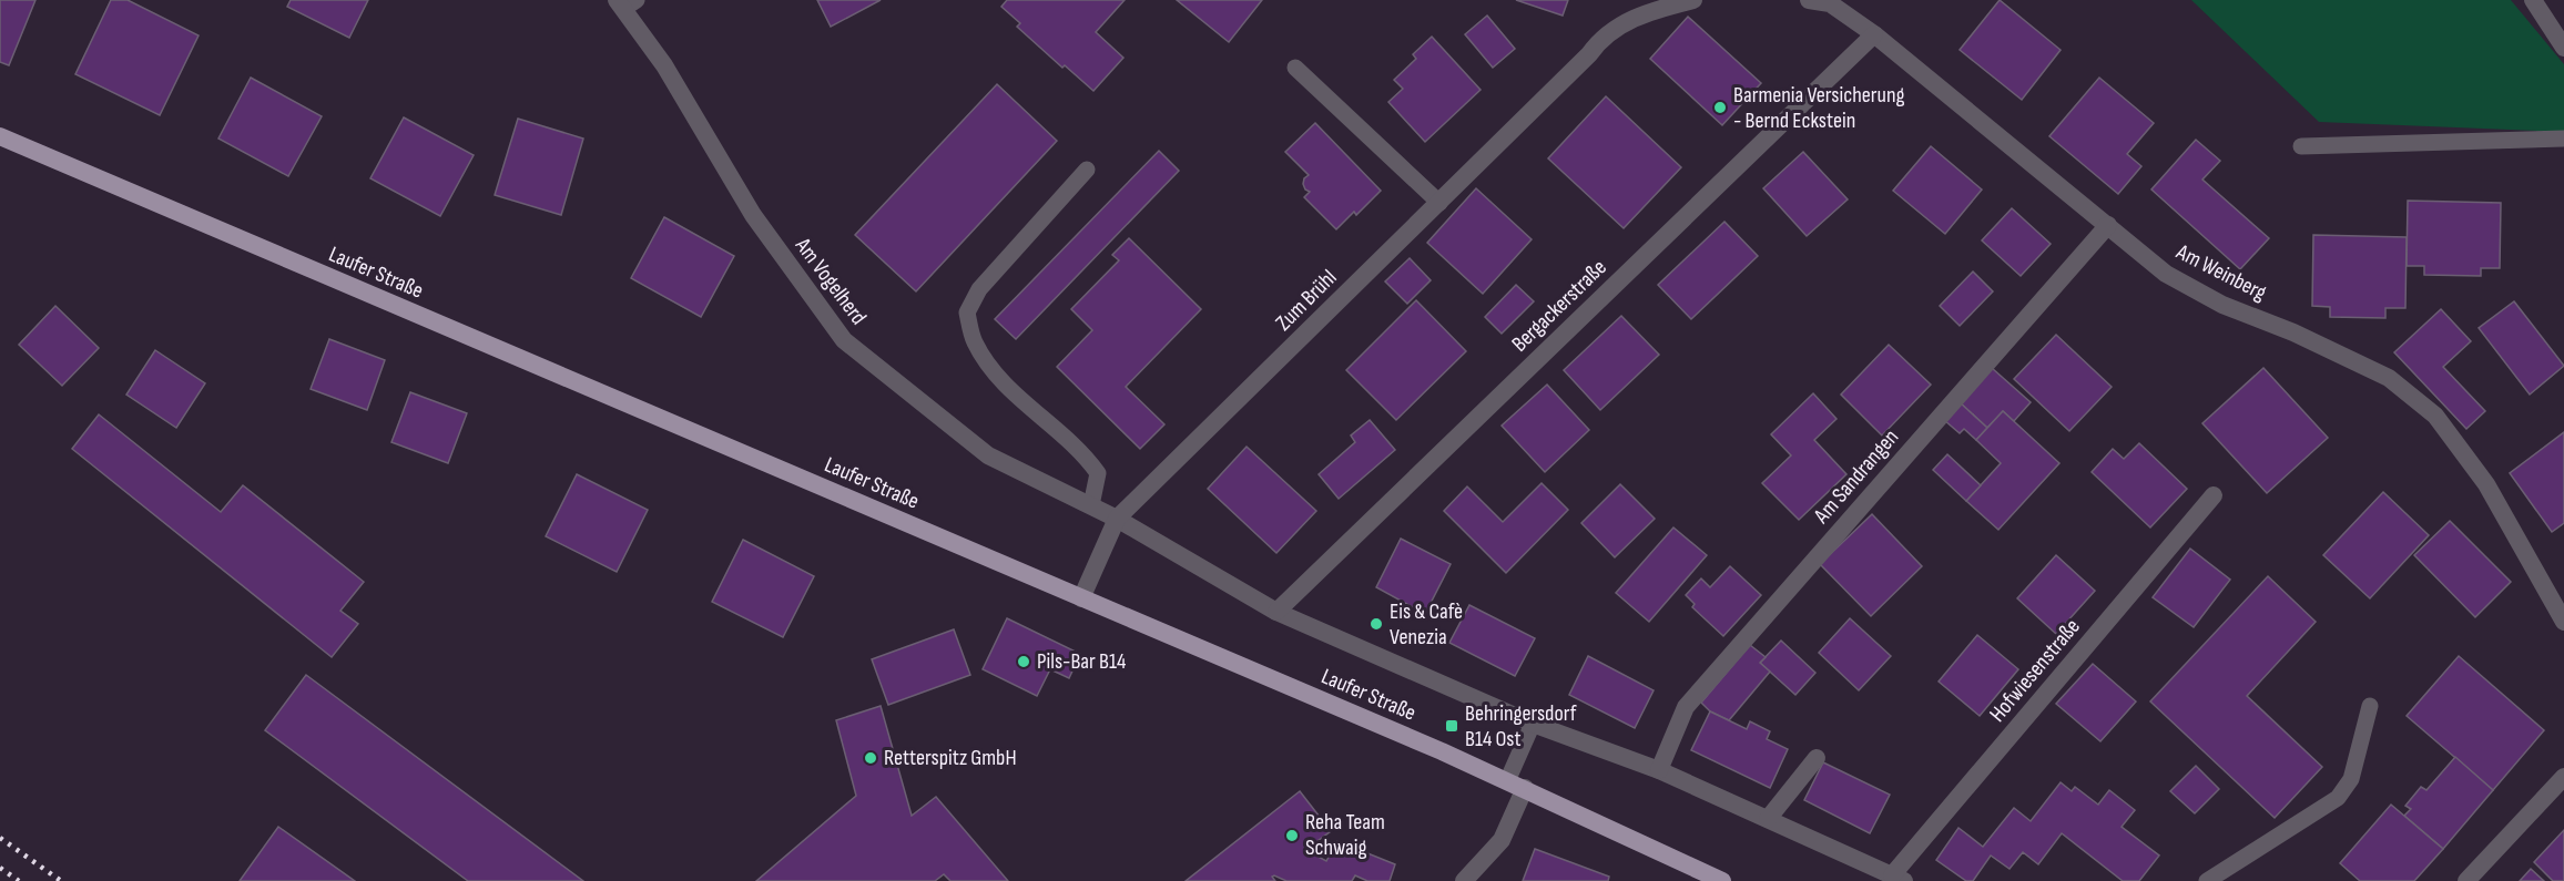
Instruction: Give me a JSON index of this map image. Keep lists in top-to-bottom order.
{
  "streets": {
    "main road": ["Laufer Straße"],
    "street": [
      "Am Weinberg",
      "Am Vogelherd",
      "Zum Brühl",
      "Bergackerstraße",
      "Am Sandrangen",
      "Hofwiesenstraße"
    ]
  },
  "crossings": [
    ["Laufer Straße", "Am Vogelherd"],
    ["Laufer Straße", "Zum Brühl"],
    ["Laufer Straße", "Bergackerstraße"],
    ["Laufer Straße", "Am Sandrangen"],
    ["Laufer Straße", "Hofwiesenstraße"],
    ["Am Weinberg", "Bergackerstraße"],
    ["Am Weinberg", "Am Sandrangen"],
    ["Am Vogelherd", "Zum Brühl"]
  ],
  "places": {
    "other": [
      "Barmenia Versicherung - Bernd Eckstein",
      "Eis & Cafè Venezia",
      "Pils-Bar B14",
      "Retterspitz GmbH",
      "Reha Team Schwaig"
    ],
    "transit": ["Behringersdorf B14 Ost"]
  }
}
